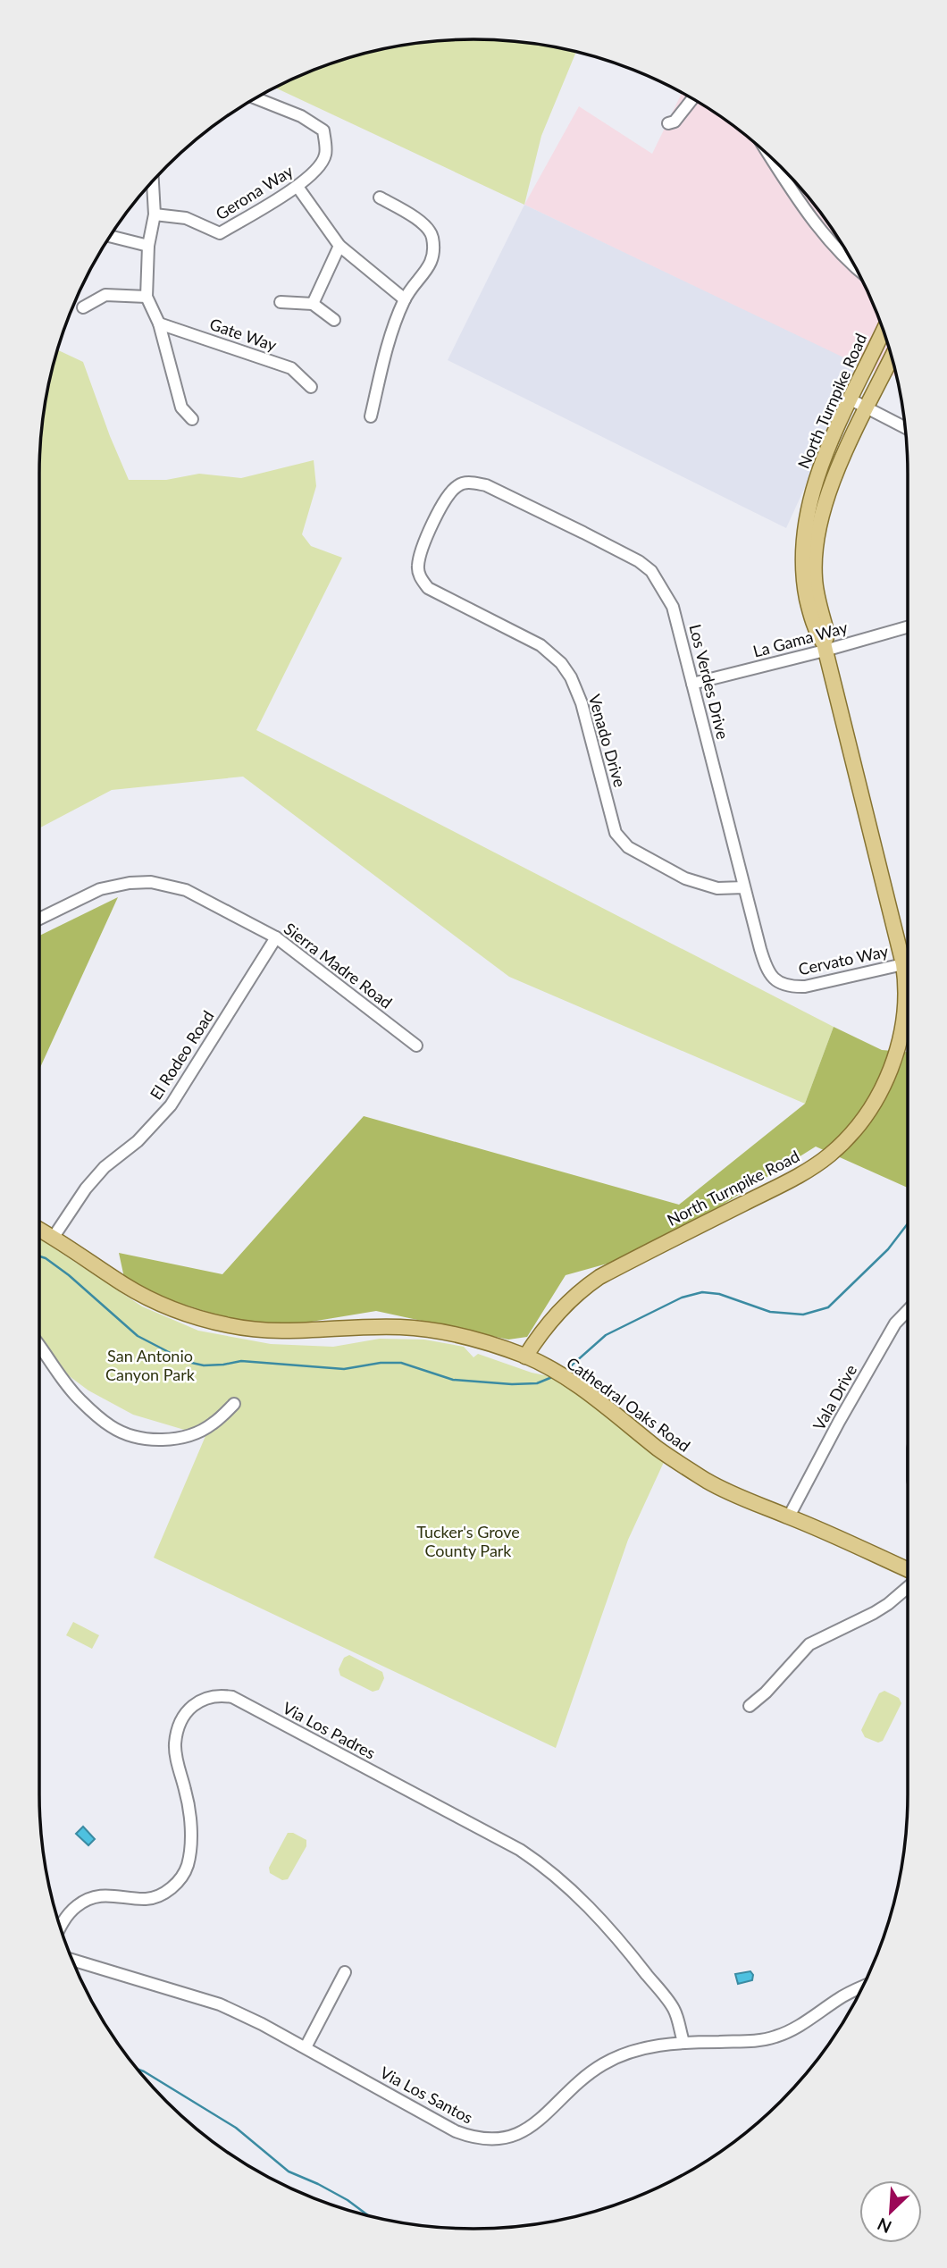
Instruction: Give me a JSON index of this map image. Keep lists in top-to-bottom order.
{
  "streets": {
    "main road": ["North Turnpike Road", "Cathedral Oaks Road"],
    "street": [
      "Gerona Way",
      "Gate Way",
      "La Gama Way",
      "Los Verdes Drive",
      "Venado Drive",
      "Cervato Way",
      "Sierra Madre Road",
      "El Rodeo Road",
      "Vala Drive",
      "Via Los Padres",
      "Via Los Santos"
    ]
  },
  "crossings": [
    ["North Turnpike Road", "La Gama Way"],
    ["North Turnpike Road", "Cathedral Oaks Road"],
    ["La Gama Way", "Los Verdes Drive"],
    ["Los Verdes Drive", "Venado Drive"],
    ["Los Verdes Drive", "Cervato Way"],
    ["Sierra Madre Road", "El Rodeo Road"],
    ["El Rodeo Road", "Cathedral Oaks Road"],
    ["Vala Drive", "Cathedral Oaks Road"],
    ["Via Los Padres", "Via Los Santos"]
  ],
  "parks": ["San Antonio Canyon Park", "Tucker's Grove County Park"],
  "north": "bottom left"
}
